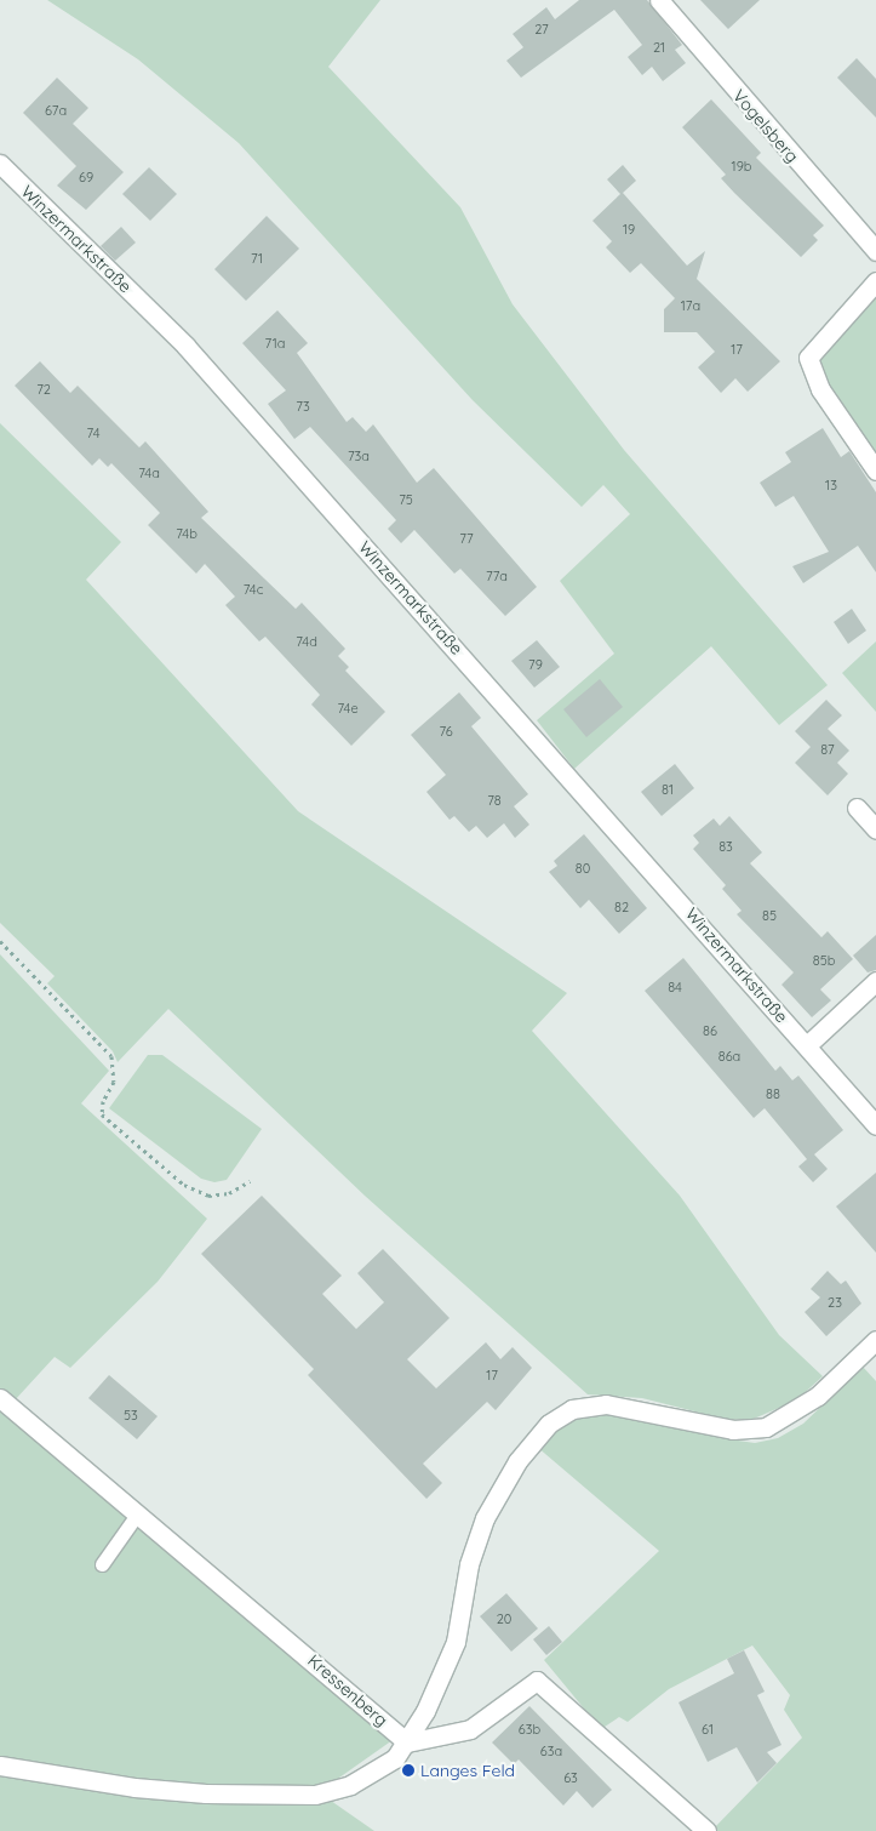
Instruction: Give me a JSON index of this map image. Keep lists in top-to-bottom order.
{
  "streets": {
    "street": ["Vogelsberg", "Winzermarkstraße", "Kressenberg"]
  },
  "places": ["Langes Feld"],
  "house_numbers": [
    "27",
    "21",
    "67a",
    "19b",
    "69",
    "19",
    "71",
    "17a",
    "71a",
    "17",
    "72",
    "73",
    "74",
    "73a",
    "74a",
    "13",
    "75",
    "74b",
    "77",
    "77a",
    "74c",
    "74d",
    "79",
    "74e",
    "76",
    "87",
    "81",
    "78",
    "83",
    "80",
    "82",
    "85",
    "85b",
    "84",
    "86",
    "86a",
    "88",
    "23",
    "17",
    "53",
    "20",
    "63b",
    "61",
    "63a",
    "63"
  ]
}
